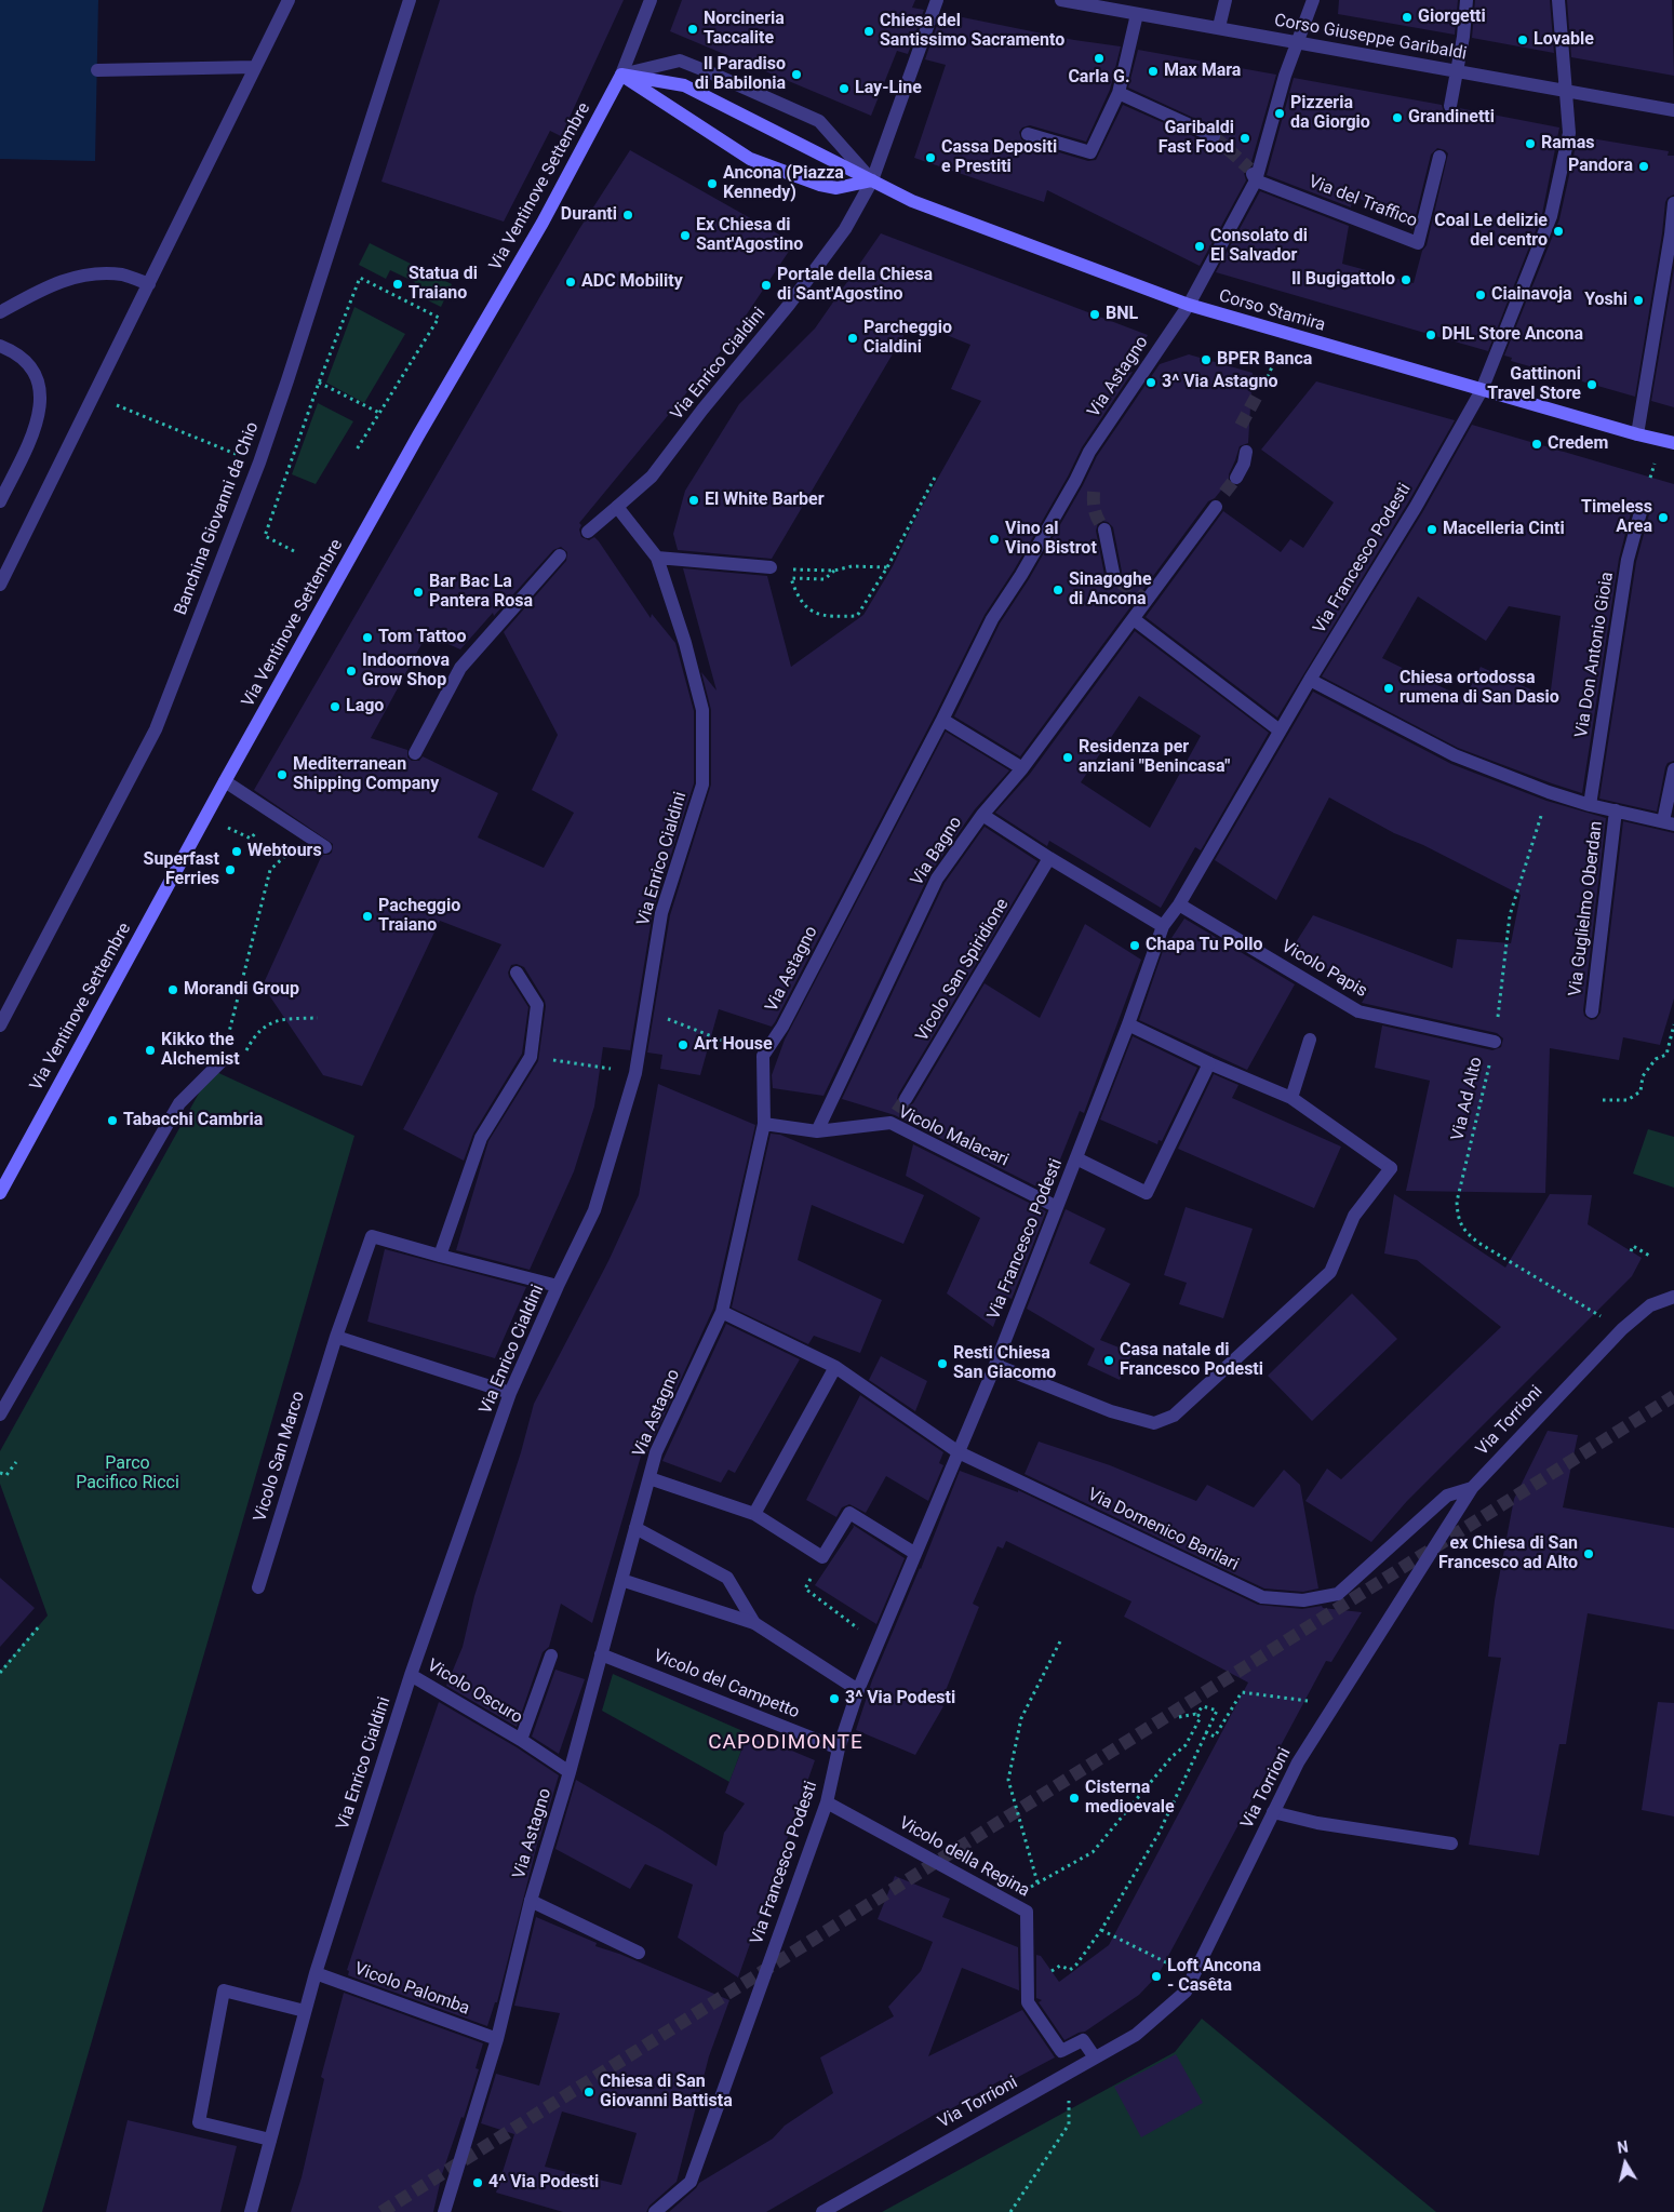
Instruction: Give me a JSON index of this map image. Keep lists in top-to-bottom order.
{
  "streets": {
    "street": [
      "Corso Giuseppe Garibaldi",
      "Via Ventinove Settembre",
      "Via del Traffico",
      "Corso Stamira",
      "Via Enrico Cialdini",
      "Via Astagno",
      "Banchina Giovanni da Chio",
      "Via Francesco Podesti",
      "Via Don Antonio Gioia",
      "Via Bagno",
      "Via Guglielmo Oberdan",
      "Vicolo Papis",
      "Vicolo San Spiridione",
      "Vicolo Malacari",
      "Via Torrioni",
      "Vicolo San Marco",
      "Via Domenico Barilari",
      "Vicolo del Campetto",
      "Vicolo Oscuro",
      "Vicolo della Regina",
      "Vicolo Palomba"
    ],
    "path": ["Via Ad Alto"]
  },
  "crossings": [
    ["Corso Giuseppe Garibaldi", "Via Astagno"],
    ["Corso Giuseppe Garibaldi", "Via Francesco Podesti"],
    ["Via Ventinove Settembre", "Corso Stamira"],
    ["Via del Traffico", "Via Astagno"],
    ["Corso Stamira", "Via Enrico Cialdini"],
    ["Corso Stamira", "Via Astagno"],
    ["Corso Stamira", "Via Francesco Podesti"],
    ["Via Enrico Cialdini", "Vicolo San Marco"],
    ["Via Enrico Cialdini", "Vicolo Oscuro"],
    ["Via Enrico Cialdini", "Vicolo Palomba"],
    ["Via Astagno", "Vicolo Malacari"],
    ["Via Astagno", "Via Domenico Barilari"],
    ["Via Astagno", "Vicolo del Campetto"],
    ["Via Astagno", "Vicolo Oscuro"],
    ["Via Astagno", "Vicolo Palomba"],
    ["Via Francesco Podesti", "Via Guglielmo Oberdan"],
    ["Via Francesco Podesti", "Vicolo Papis"],
    ["Via Francesco Podesti", "Vicolo Malacari"],
    ["Via Francesco Podesti", "Via Domenico Barilari"],
    ["Via Francesco Podesti", "Vicolo del Campetto"],
    ["Via Francesco Podesti", "Vicolo della Regina"],
    ["Via Don Antonio Gioia", "Via Guglielmo Oberdan"],
    ["Via Bagno", "Vicolo Malacari"],
    ["Via Guglielmo Oberdan", "Via Ad Alto"],
    ["Vicolo Papis", "Via Ad Alto"],
    ["Via Ad Alto", "Via Torrioni"],
    ["Via Torrioni", "Via Domenico Barilari"],
    ["Via Torrioni", "Vicolo della Regina"]
  ],
  "districts": ["CAPODIMONTE"],
  "parks": ["Parco Pacifico Ricci"],
  "places": [
    "Giorgetti",
    "Norcineria Taccalite",
    "Chiesa del Santissimo Sacramento",
    "Lovable",
    "Carla G.",
    "Max Mara",
    "Il Paradiso di Babilonia",
    "Lay-Line",
    "Pizzeria da Giorgio",
    "Grandinetti",
    "Garibaldi Fast Food",
    "Ramas",
    "Cassa Depositi e Prestiti",
    "Pandora",
    "Ancona (Piazza Kennedy)",
    "Duranti",
    "Coal Le delizie del centro",
    "Ex Chiesa di Sant'Agostino",
    "Consolato di El Salvador",
    "Il Bugigattolo",
    "ADC Mobility",
    "Statua di Traiano",
    "Portale della Chiesa di Sant'Agostino",
    "Ciainavoja",
    "Yoshi",
    "BNL",
    "DHL Store Ancona",
    "Parcheggio Cialdini",
    "BPER Banca",
    "3^ Via Astagno",
    "Gattinoni Travel Store",
    "Credem",
    "El White Barber",
    "Timeless Area",
    "Macelleria Cinti",
    "Vino al Vino Bistrot",
    "Sinagoghe di Ancona",
    "Bar Bac La Pantera Rosa",
    "Tom Tattoo",
    "Indoornova Grow Shop",
    "Chiesa ortodossa rumena di San Dasio",
    "Lago",
    "Residenza per anziani \"Benincasa\"",
    "Mediterranean Shipping Company",
    "Webtours",
    "Superfast Ferries",
    "Pacheggio Traiano",
    "Chapa Tu Pollo",
    "Morandi Group",
    "Art House",
    "Kikko the Alchemist",
    "Tabacchi Cambria",
    "Casa natale di Francesco Podesti",
    "Resti Chiesa San Giacomo",
    "ex Chiesa di San Francesco ad Alto",
    "3^ Via Podesti",
    "Cisterna medioevale",
    "Loft Ancona - Casêta",
    "Chiesa di San Giovanni Battista",
    "4^ Via Podesti"
  ],
  "north": "top"
}
